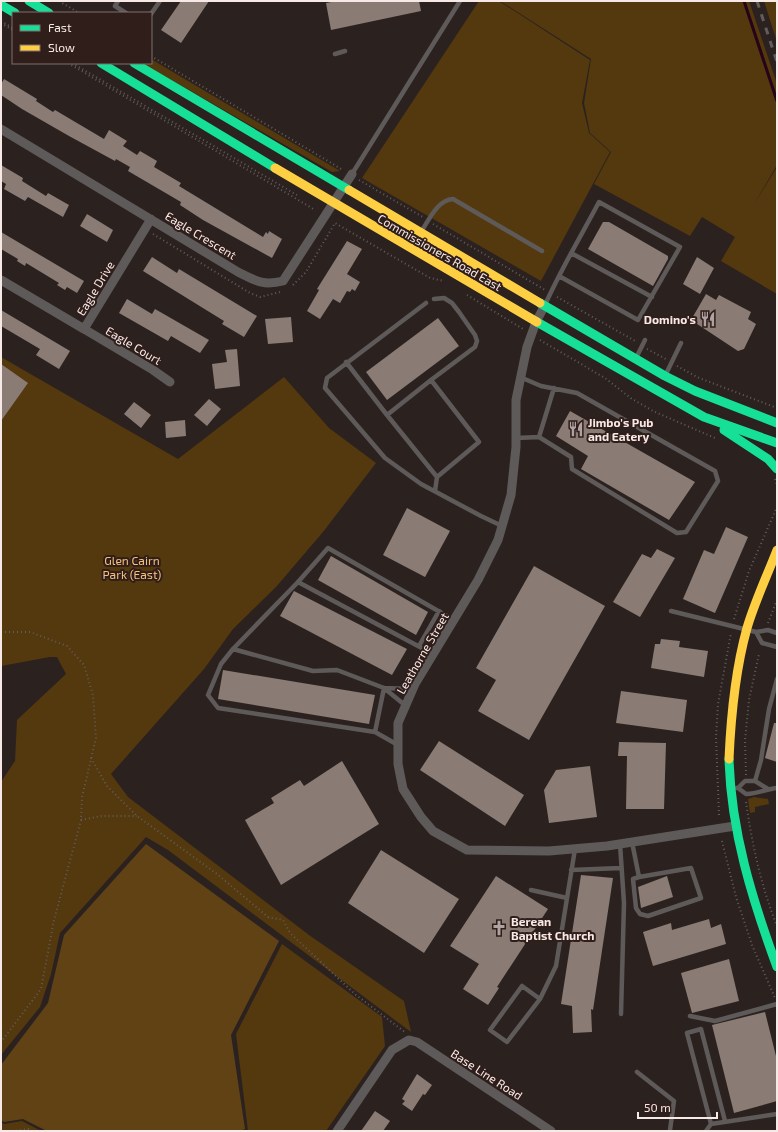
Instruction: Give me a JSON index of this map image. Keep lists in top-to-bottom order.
{
  "streets": {
    "main road": ["Commissioners Road East"],
    "street": [
      "Eagle Crescent",
      "Eagle Drive",
      "Eagle Court",
      "Leathorne Street",
      "Base Line Road"
    ]
  },
  "crossings": [
    ["Eagle Crescent", "Commissioners Road East"],
    ["Eagle Crescent", "Eagle Drive"],
    ["Commissioners Road East", "Leathorne Street"],
    ["Eagle Drive", "Eagle Court"]
  ],
  "parks": ["Glen Cairn Park (East)"],
  "places": {
    "restaurant": ["Domino's", "Jimbo's Pub and Eatery"],
    "church": ["Berean Baptist Church"]
  },
  "legend": ["Fast", "Slow"],
  "scale_bar": "50 m"
}
